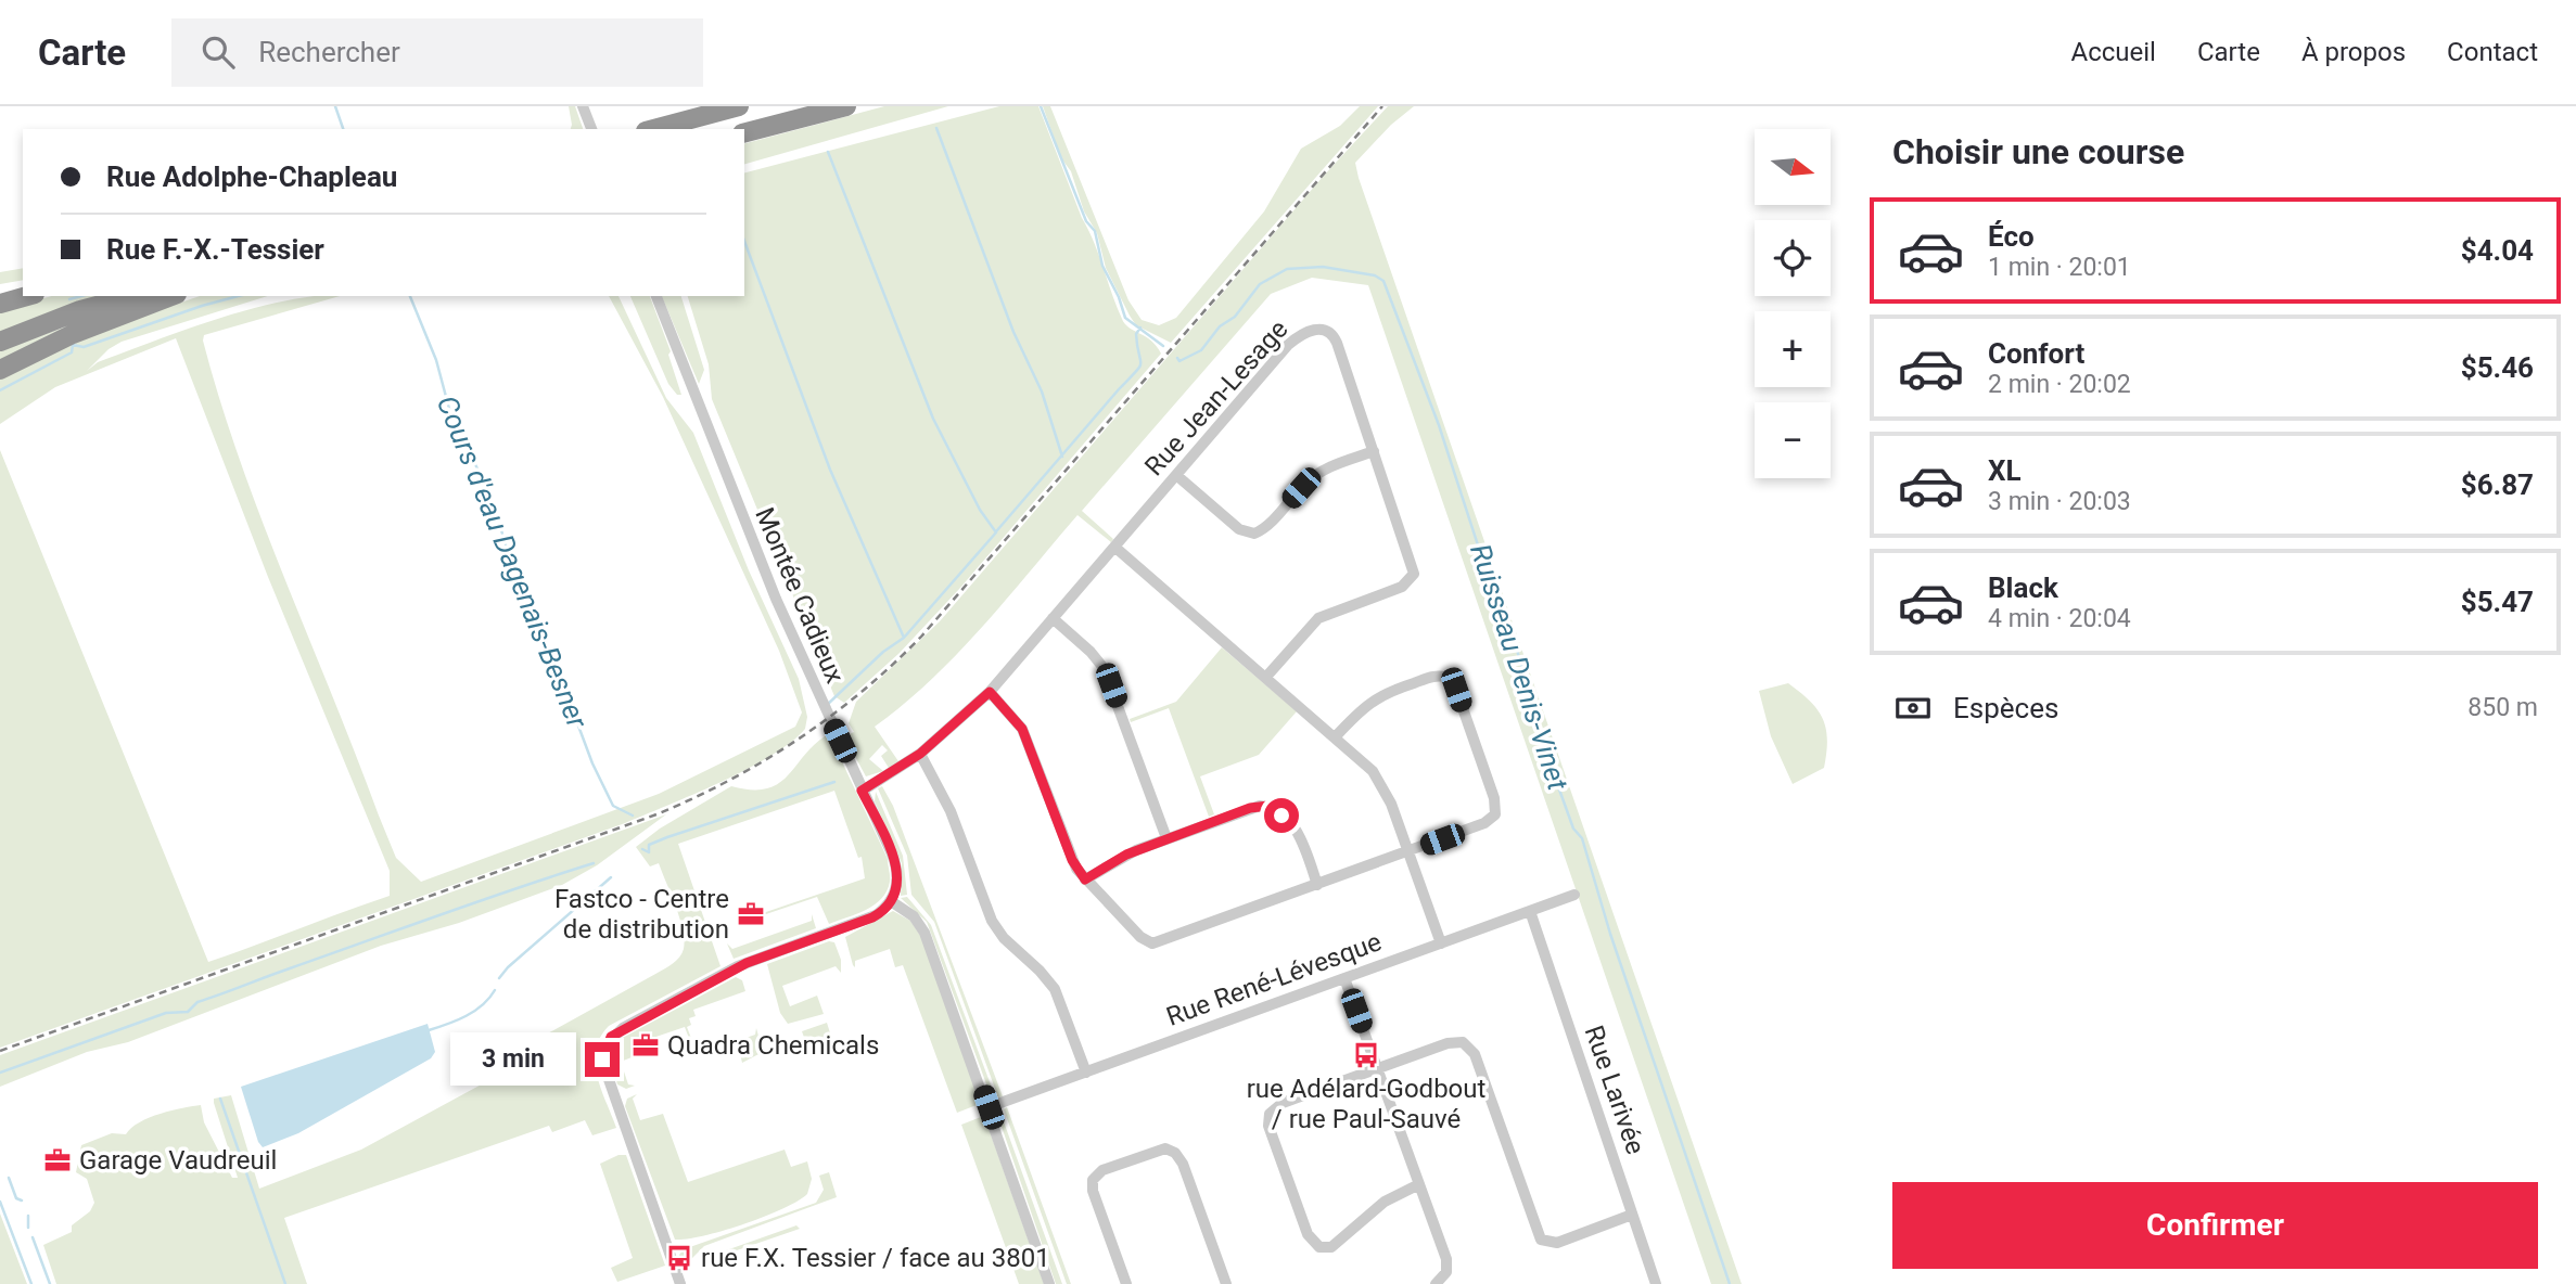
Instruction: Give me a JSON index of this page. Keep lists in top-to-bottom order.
{
  "streets": {
    "street": [
      "Rue Jean-Lesage",
      "Montée Cadieux",
      "Rue René-Lévesque",
      "Rue Larivée"
    ]
  },
  "crossings": [
    ["Rue Jean-Lesage", "Montée Cadieux"],
    ["Rue René-Lévesque", "Rue Larivée"]
  ],
  "water": ["Cours d'eau Dagenais-Besner", "Ruisseau Denis-Vinet"],
  "places": {
    "office": ["Fastco - Centre de distribution", "Quadra Chemicals", "Garage Vaudreuil"],
    "bus stop": ["rue Adélard-Godbout / rue Paul-Sauvé", "rue F.X. Tessier / face au 3801"]
  },
  "north": "right",
  "page": {
    "header": "Carte",
    "search": "Rechercher",
    "nav": [
      "Accueil",
      "Carte",
      "À propos",
      "Contact"
    ],
    "heading": "Choisir une course",
    "map_buttons": ["+", "−"],
    "banner": ["Rue Adolphe-Chapleau", "Rue F.-X.-Tessier"],
    "list": [
      {
        "name": "Éco",
        "note": "1 min · 20:01",
        "value": "$4.04"
      },
      {
        "name": "Confort",
        "note": "2 min · 20:02",
        "value": "$5.46"
      },
      {
        "name": "XL",
        "note": "3 min · 20:03",
        "value": "$6.87"
      },
      {
        "name": "Black",
        "note": "4 min · 20:04",
        "value": "$5.47"
      }
    ],
    "pay": ["Espèces", "850 m"],
    "bubble": "3 min",
    "buttons": "Confirmer"
  }
}
